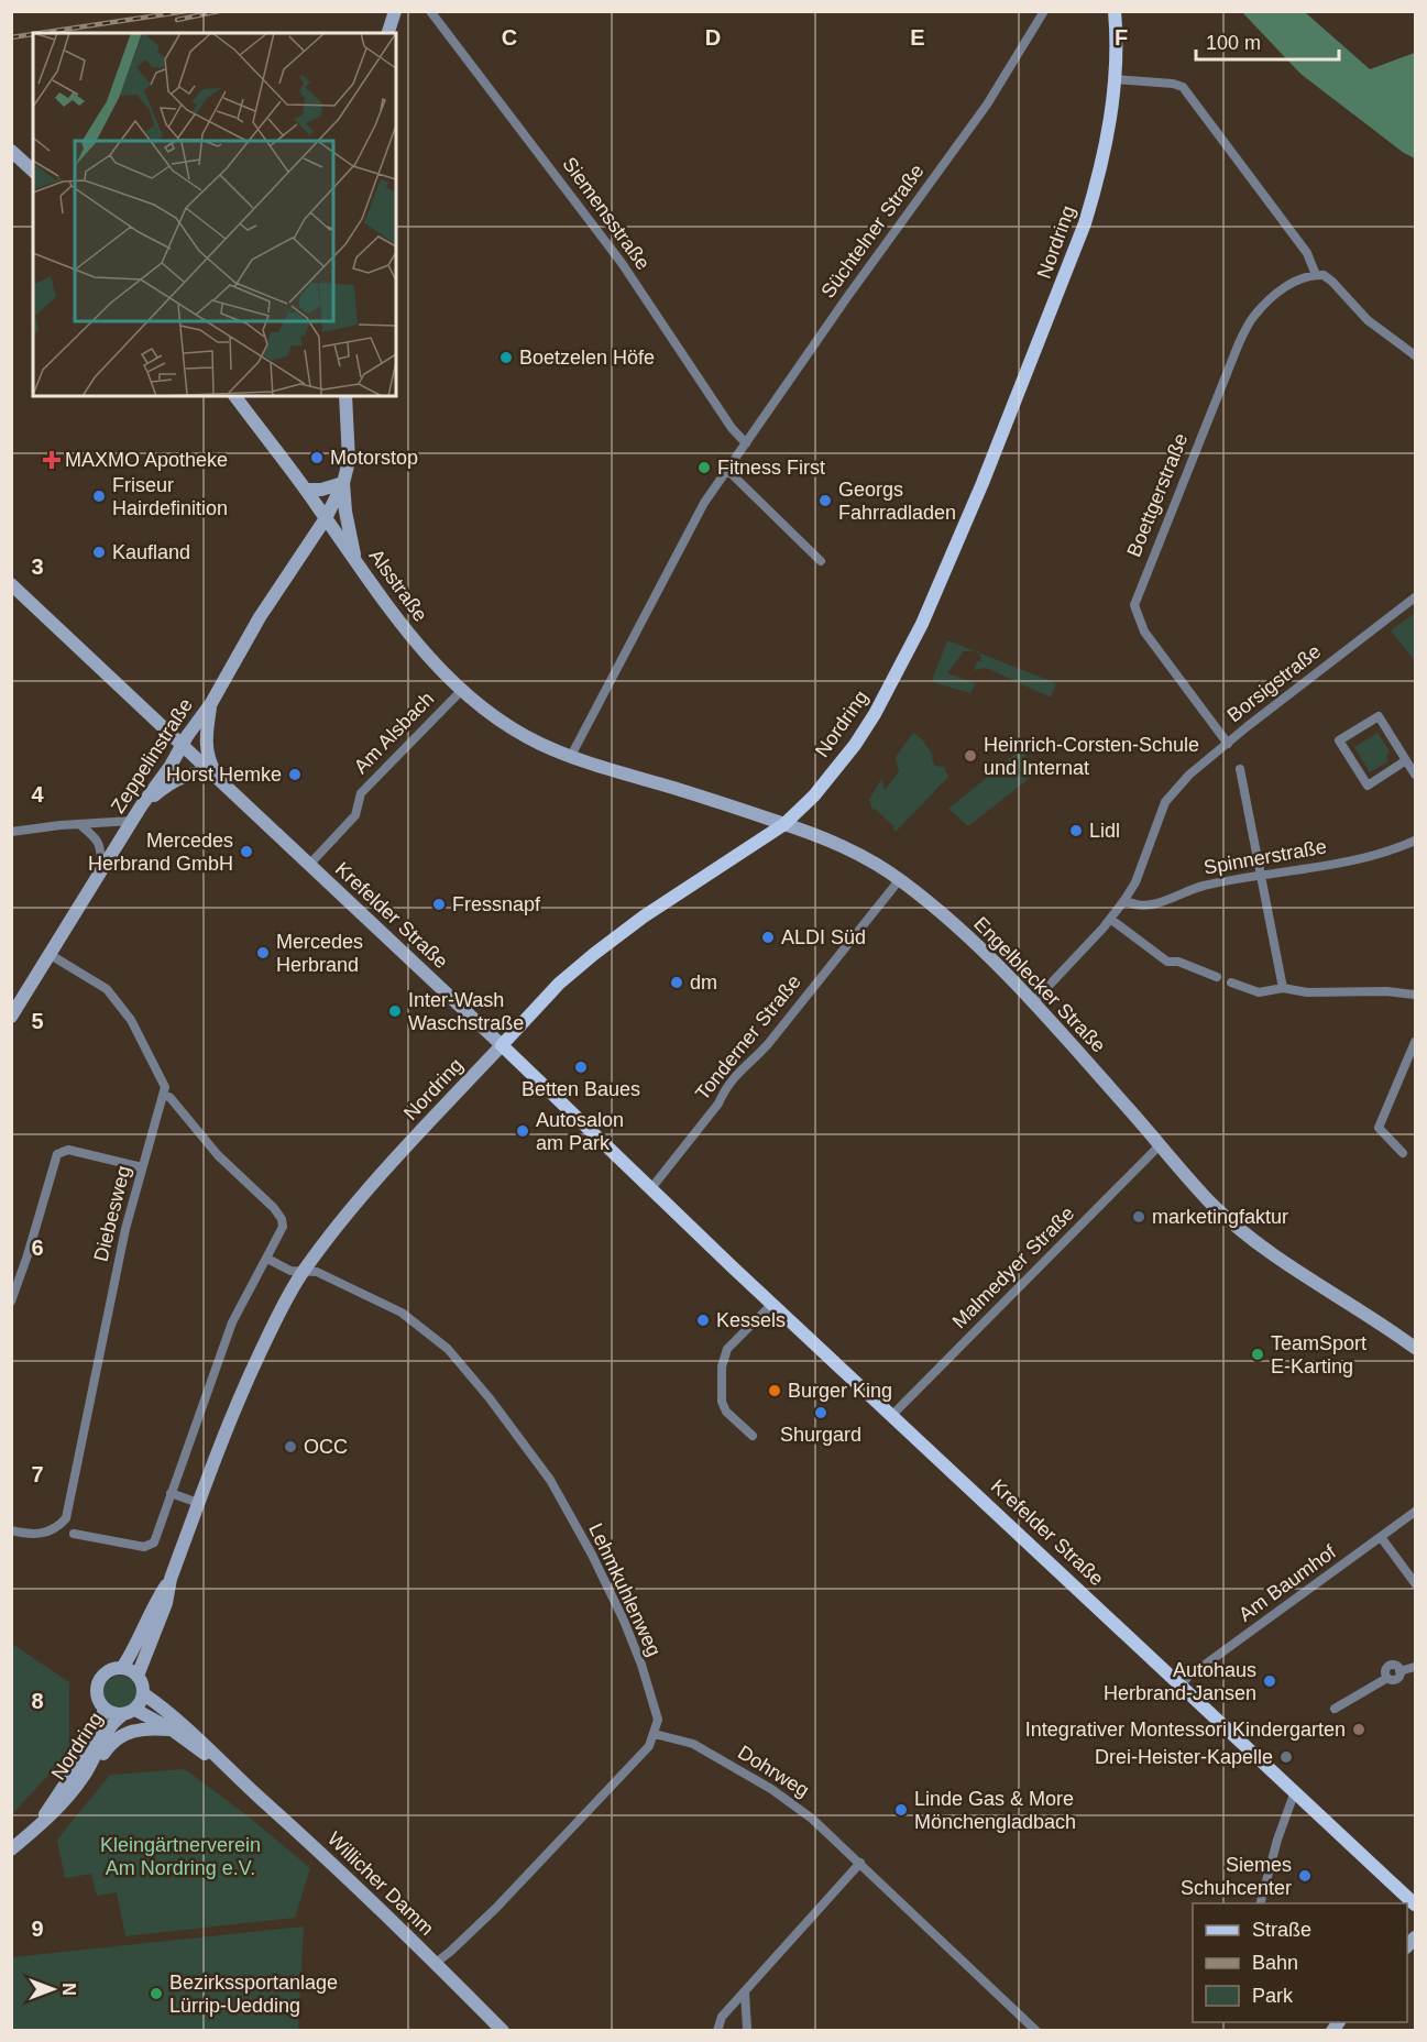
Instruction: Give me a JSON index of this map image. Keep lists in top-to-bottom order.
{
  "streets": {
    "main road": [
      "Nordring",
      "Alsstraße",
      "Zeppelinstraße",
      "Krefelder Straße",
      "Engelblecker Straße",
      "Willicher Damm"
    ],
    "street": [
      "Siemensstraße",
      "Süchtelner Straße",
      "Boettgerstraße",
      "Borsigstraße",
      "Am Alsbach",
      "Spinnerstraße",
      "Tonderner Straße",
      "Diebesweg",
      "Malmedyer Straße",
      "Am Baumhof",
      "Lehmkuhlenweg",
      "Dohrweg"
    ]
  },
  "crossings": [
    ["Siemensstraße", "Süchtelner Straße"],
    ["Süchtelner Straße", "Alsstraße"],
    ["Süchtelner Straße", "Engelblecker Straße"],
    ["Nordring", "Krefelder Straße"],
    ["Nordring", "Engelblecker Straße"],
    ["Nordring", "Lehmkuhlenweg"],
    ["Nordring", "Willicher Damm"],
    ["Boettgerstraße", "Borsigstraße"],
    ["Alsstraße", "Am Alsbach"],
    ["Alsstraße", "Zeppelinstraße"],
    ["Alsstraße", "Engelblecker Straße"],
    ["Borsigstraße", "Spinnerstraße"],
    ["Borsigstraße", "Engelblecker Straße"],
    ["Am Alsbach", "Krefelder Straße"],
    ["Zeppelinstraße", "Krefelder Straße"],
    ["Krefelder Straße", "Tonderner Straße"],
    ["Krefelder Straße", "Malmedyer Straße"],
    ["Krefelder Straße", "Am Baumhof"],
    ["Engelblecker Straße", "Tonderner Straße"],
    ["Engelblecker Straße", "Malmedyer Straße"],
    ["Lehmkuhlenweg", "Dohrweg"]
  ],
  "parks": ["Kleingärtnerverein Am Nordring e.V."],
  "places": {
    "other": [
      "Boetzelen Höfe",
      "Motorstop",
      "Fitness First",
      "Friseur Hairdefinition",
      "Georgs Fahrradladen",
      "Kaufland",
      "Heinrich-Corsten-Schule und Internat",
      "Horst Hemke",
      "Lidl",
      "Mercedes Herbrand GmbH",
      "Fressnapf",
      "ALDI Süd",
      "Mercedes Herbrand",
      "dm",
      "Inter-Wash Waschstraße",
      "Betten Baues",
      "Autosalon am Park",
      "marketingfaktur",
      "Kessels",
      "TeamSport E-Karting",
      "Burger King",
      "Shurgard",
      "OCC",
      "Autohaus Herbrand-Jansen",
      "Integrativer Montessori Kindergarten",
      "Drei-Heister-Kapelle",
      "Linde Gas & More Mönchengladbach",
      "Siemes Schuhcenter",
      "Bezirkssportanlage Lürrip-Uedding"
    ],
    "health": ["MAXMO Apotheke"]
  },
  "legend": ["Straße", "Bahn", "Park"],
  "scale_bar": "100 m",
  "north": "right",
  "grid": {
    "columns": [
      "C",
      "D",
      "E",
      "F"
    ],
    "rows": [
      "3",
      "4",
      "5",
      "6",
      "7",
      "8",
      "9"
    ]
  }
}
